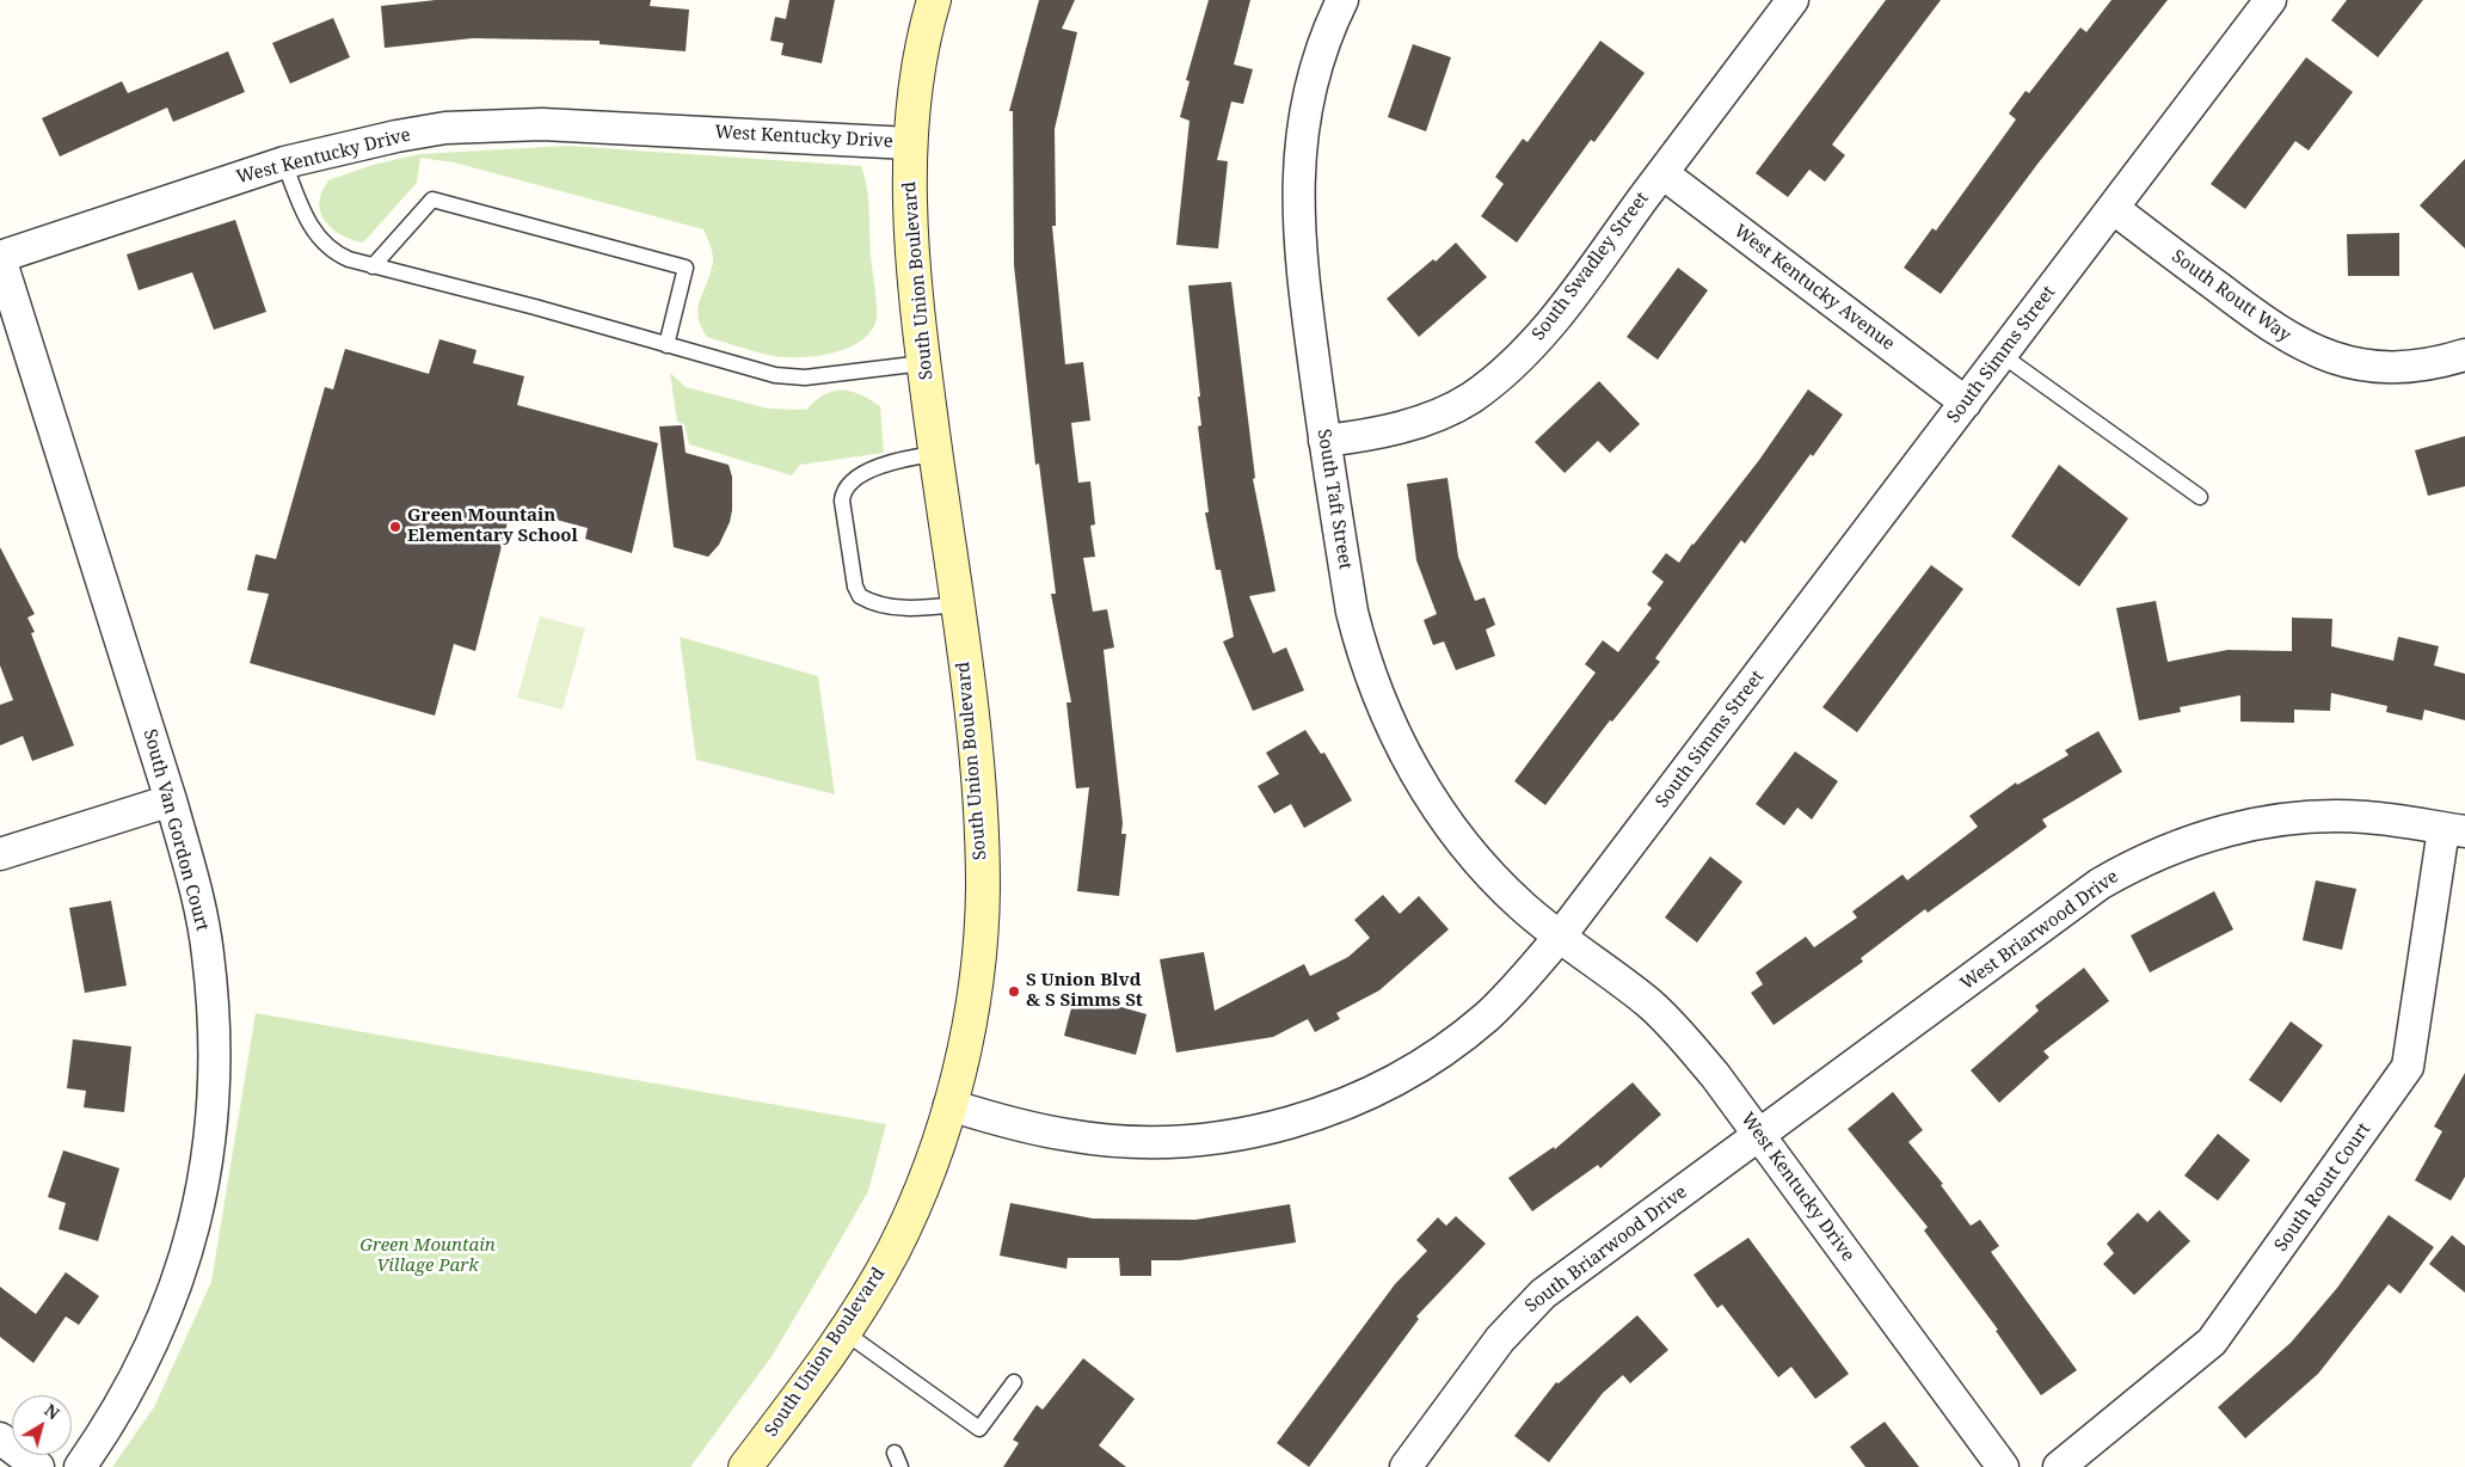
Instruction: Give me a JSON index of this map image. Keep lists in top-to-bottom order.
{
  "streets": {
    "main road": ["South Union Boulevard"],
    "street": [
      "West Kentucky Drive",
      "South Swadley Street",
      "West Kentucky Avenue",
      "South Routt Way",
      "South Simms Street",
      "South Taft Street",
      "South Van Gordon Court",
      "West Briarwood Drive",
      "South Routt Court",
      "South Briarwood Drive"
    ]
  },
  "crossings": [
    ["West Kentucky Drive", "South Union Boulevard"],
    ["West Kentucky Drive", "South Simms Street"],
    ["West Kentucky Drive", "South Taft Street"],
    ["West Kentucky Drive", "South Van Gordon Court"],
    ["West Kentucky Drive", "West Briarwood Drive"],
    ["West Kentucky Drive", "South Briarwood Drive"],
    ["South Swadley Street", "West Kentucky Avenue"],
    ["South Swadley Street", "South Taft Street"],
    ["South Union Boulevard", "South Simms Street"],
    ["West Kentucky Avenue", "South Simms Street"],
    ["South Routt Way", "South Simms Street"],
    ["South Simms Street", "South Taft Street"],
    ["West Briarwood Drive", "South Routt Court"],
    ["West Briarwood Drive", "South Briarwood Drive"]
  ],
  "parks": ["Green Mountain Village Park"],
  "places": ["Green Mountain Elementary School", "S Union Blvd & S Simms St"],
  "north": "top right"
}
